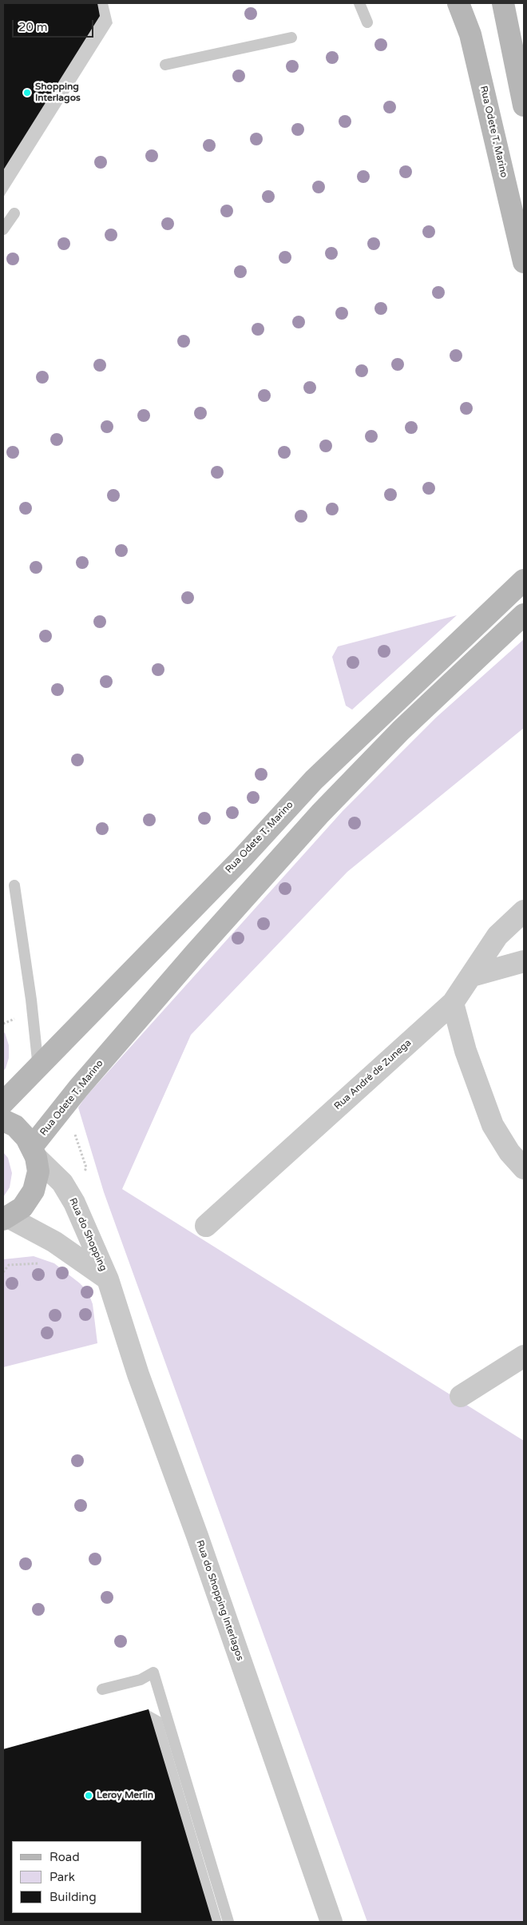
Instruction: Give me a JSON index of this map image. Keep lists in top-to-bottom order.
{
  "streets": {
    "street": [
      "Rua Odete T. Marino",
      "Rua André de Zunega",
      "Rua do Shopping",
      "Rua do Shopping Interlagos"
    ]
  },
  "crossings": [
    ["Rua Odete T. Marino", "Rua do Shopping"],
    ["Rua do Shopping", "Rua do Shopping Interlagos"]
  ],
  "places": ["Shopping Interlagos", "Leroy Merlin"],
  "legend": ["Road", "Park", "Building"],
  "scale_bar": "20 m"
}
